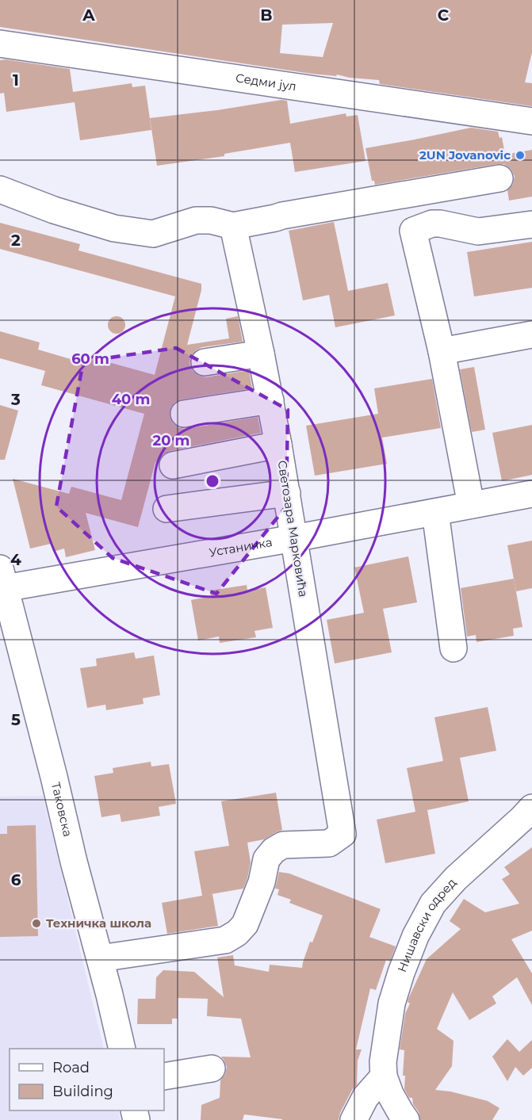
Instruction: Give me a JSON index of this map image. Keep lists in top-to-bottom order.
{
  "streets": {
    "street": [
      "Седми јул",
      "Светозара Марковића",
      "Устаничка",
      "Таковска",
      "Нишавски одред"
    ]
  },
  "crossings": [
    ["Светозара Марковића", "Устаничка"],
    ["Светозара Марковића", "Таковска"],
    ["Устаничка", "Таковска"]
  ],
  "places": ["2UN Jovanovic", "Техничка школа"],
  "legend": ["Road", "Building"],
  "grid": {
    "columns": ["A", "B", "C"],
    "rows": [
      "1",
      "2",
      "3",
      "4",
      "5",
      "6"
    ]
  },
  "rings": ["60 m", "40 m", "20 m"]
}
